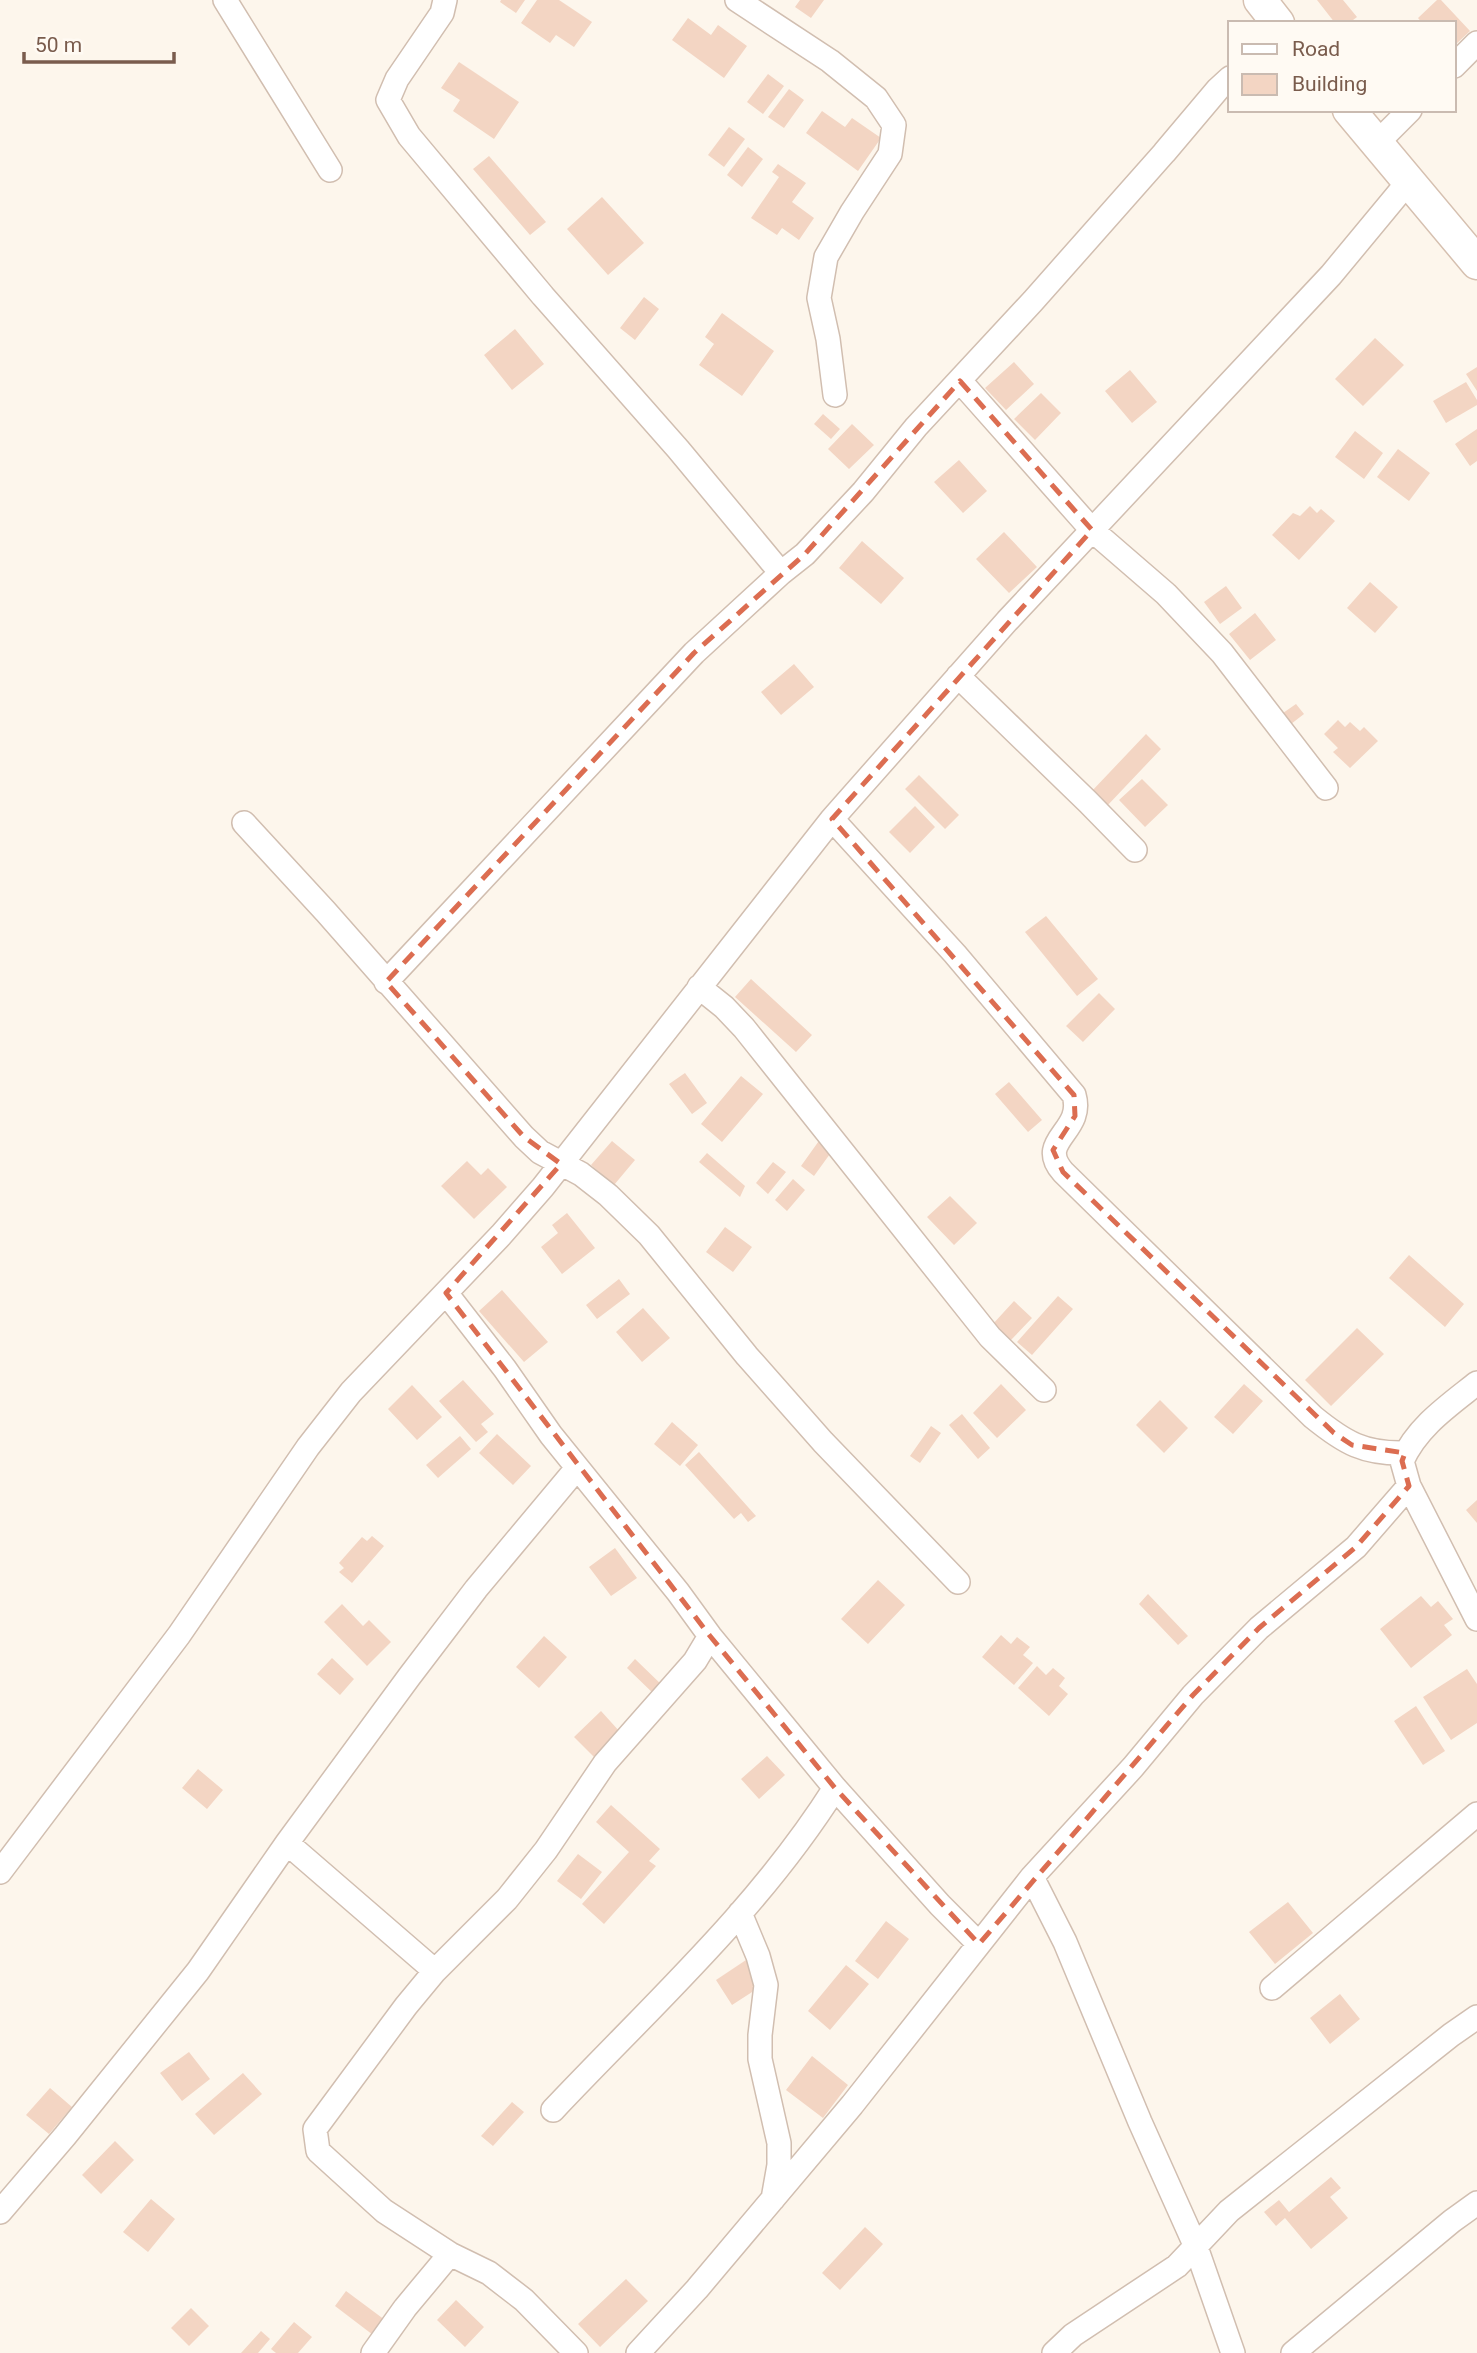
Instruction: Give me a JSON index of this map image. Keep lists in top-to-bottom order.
{
  "legend": ["Road", "Building"],
  "scale_bar": "50 m"
}
